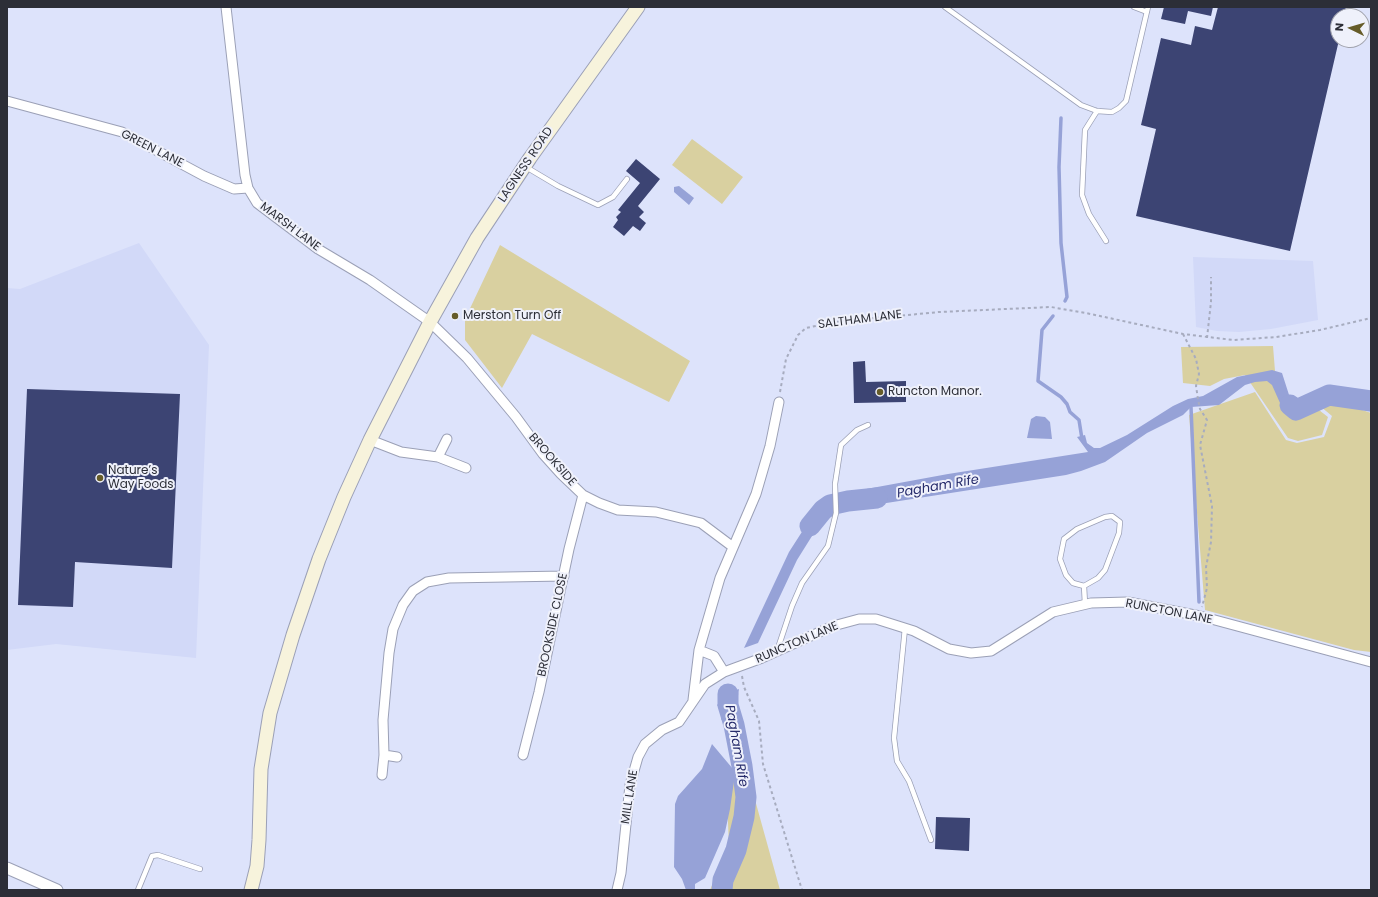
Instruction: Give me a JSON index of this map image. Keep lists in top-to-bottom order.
{
  "streets": {
    "main road": ["LAGNESS ROAD"],
    "street": [
      "GREEN LANE",
      "MARSH LANE",
      "BROOKSIDE",
      "RUNCTON LANE",
      "BROOKSIDE CLOSE",
      "MILL LANE"
    ],
    "path": ["SALTHAM LANE"]
  },
  "crossings": [
    ["GREEN LANE", "MARSH LANE"],
    ["LAGNESS ROAD", "MARSH LANE"],
    ["LAGNESS ROAD", "BROOKSIDE"],
    ["MARSH LANE", "BROOKSIDE"],
    ["BROOKSIDE", "BROOKSIDE CLOSE"],
    ["RUNCTON LANE", "MILL LANE"]
  ],
  "water": ["Pagham Rife"],
  "places": ["Merston Turn Off", "Runcton Manor.", "Nature’s Way Foods"],
  "north": "left"
}
